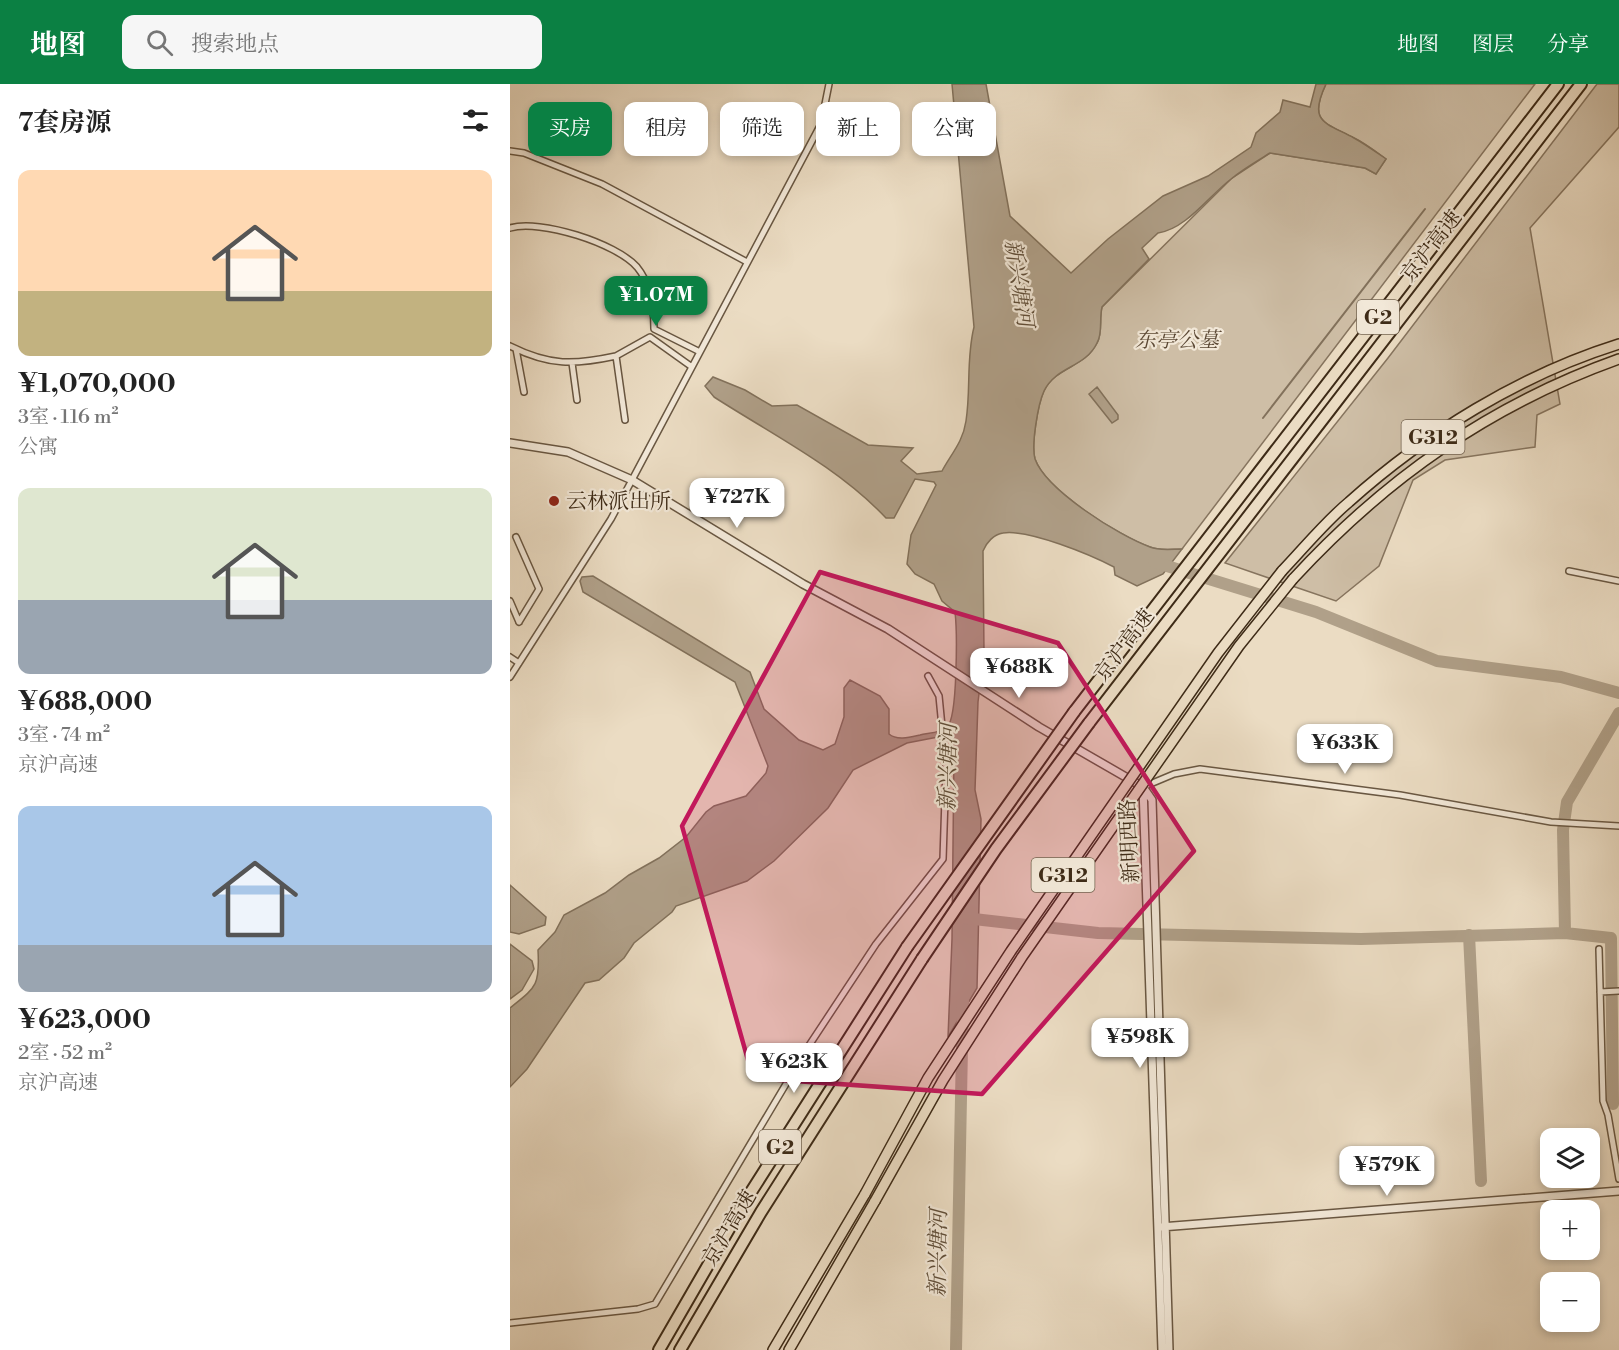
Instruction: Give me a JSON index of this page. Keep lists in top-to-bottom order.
{
  "streets": {
    "highway": ["京沪高速", "G2", "G312"],
    "street": ["新明西路"]
  },
  "water": ["新兴塘河"],
  "parks": ["东亭公墓"],
  "places": ["云林派出所"],
  "page": {
    "header": "地图",
    "search": "搜索地点",
    "nav": ["地图", "图层", "分享"],
    "heading": "7套房源",
    "chip": [
      "买房",
      "租房",
      "筛选",
      "新上",
      "公寓"
    ],
    "list": [
      {
        "name": "¥1,070,000",
        "note": "3室 · 116 m² · 公寓"
      },
      {
        "name": "¥688,000",
        "note": "3室 · 74 m² · 京沪高速"
      },
      {
        "name": "¥623,000",
        "note": "2室 · 52 m² · 京沪高速"
      }
    ],
    "price": [
      "¥1.07M",
      "¥727K",
      "¥688K",
      "¥633K",
      "¥598K",
      "¥623K",
      "¥579K"
    ],
    "map_buttons": ["+", "−"]
  }
}
